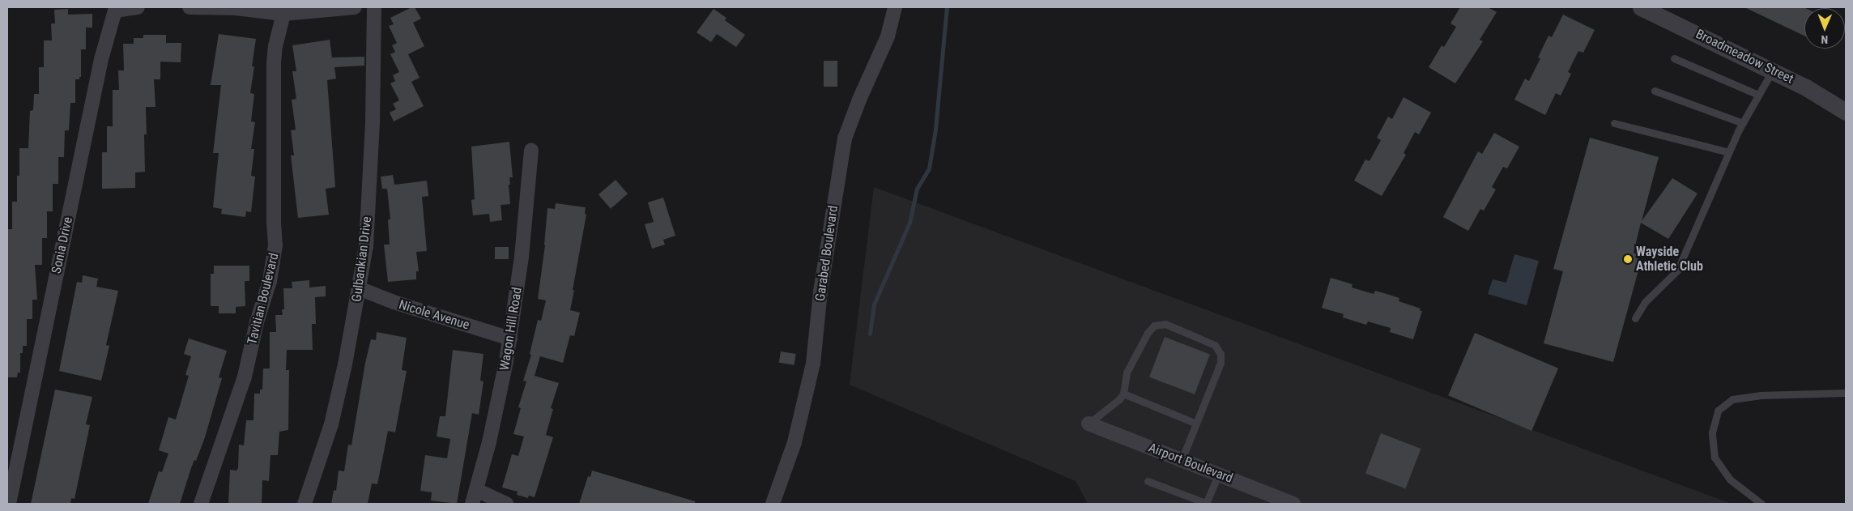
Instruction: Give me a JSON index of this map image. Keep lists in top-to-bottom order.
{
  "streets": {
    "street": [
      "Broadmeadow Street",
      "Sonia Drive",
      "Garabed Boulevard",
      "Gulbankian Drive",
      "Tavitian Boulevard",
      "Nicole Avenue",
      "Wagon Hill Road",
      "Airport Boulevard"
    ]
  },
  "crossings": [
    ["Gulbankian Drive", "Nicole Avenue"],
    ["Nicole Avenue", "Wagon Hill Road"]
  ],
  "places": ["Wayside Athletic Club"],
  "north": "bottom"
}
